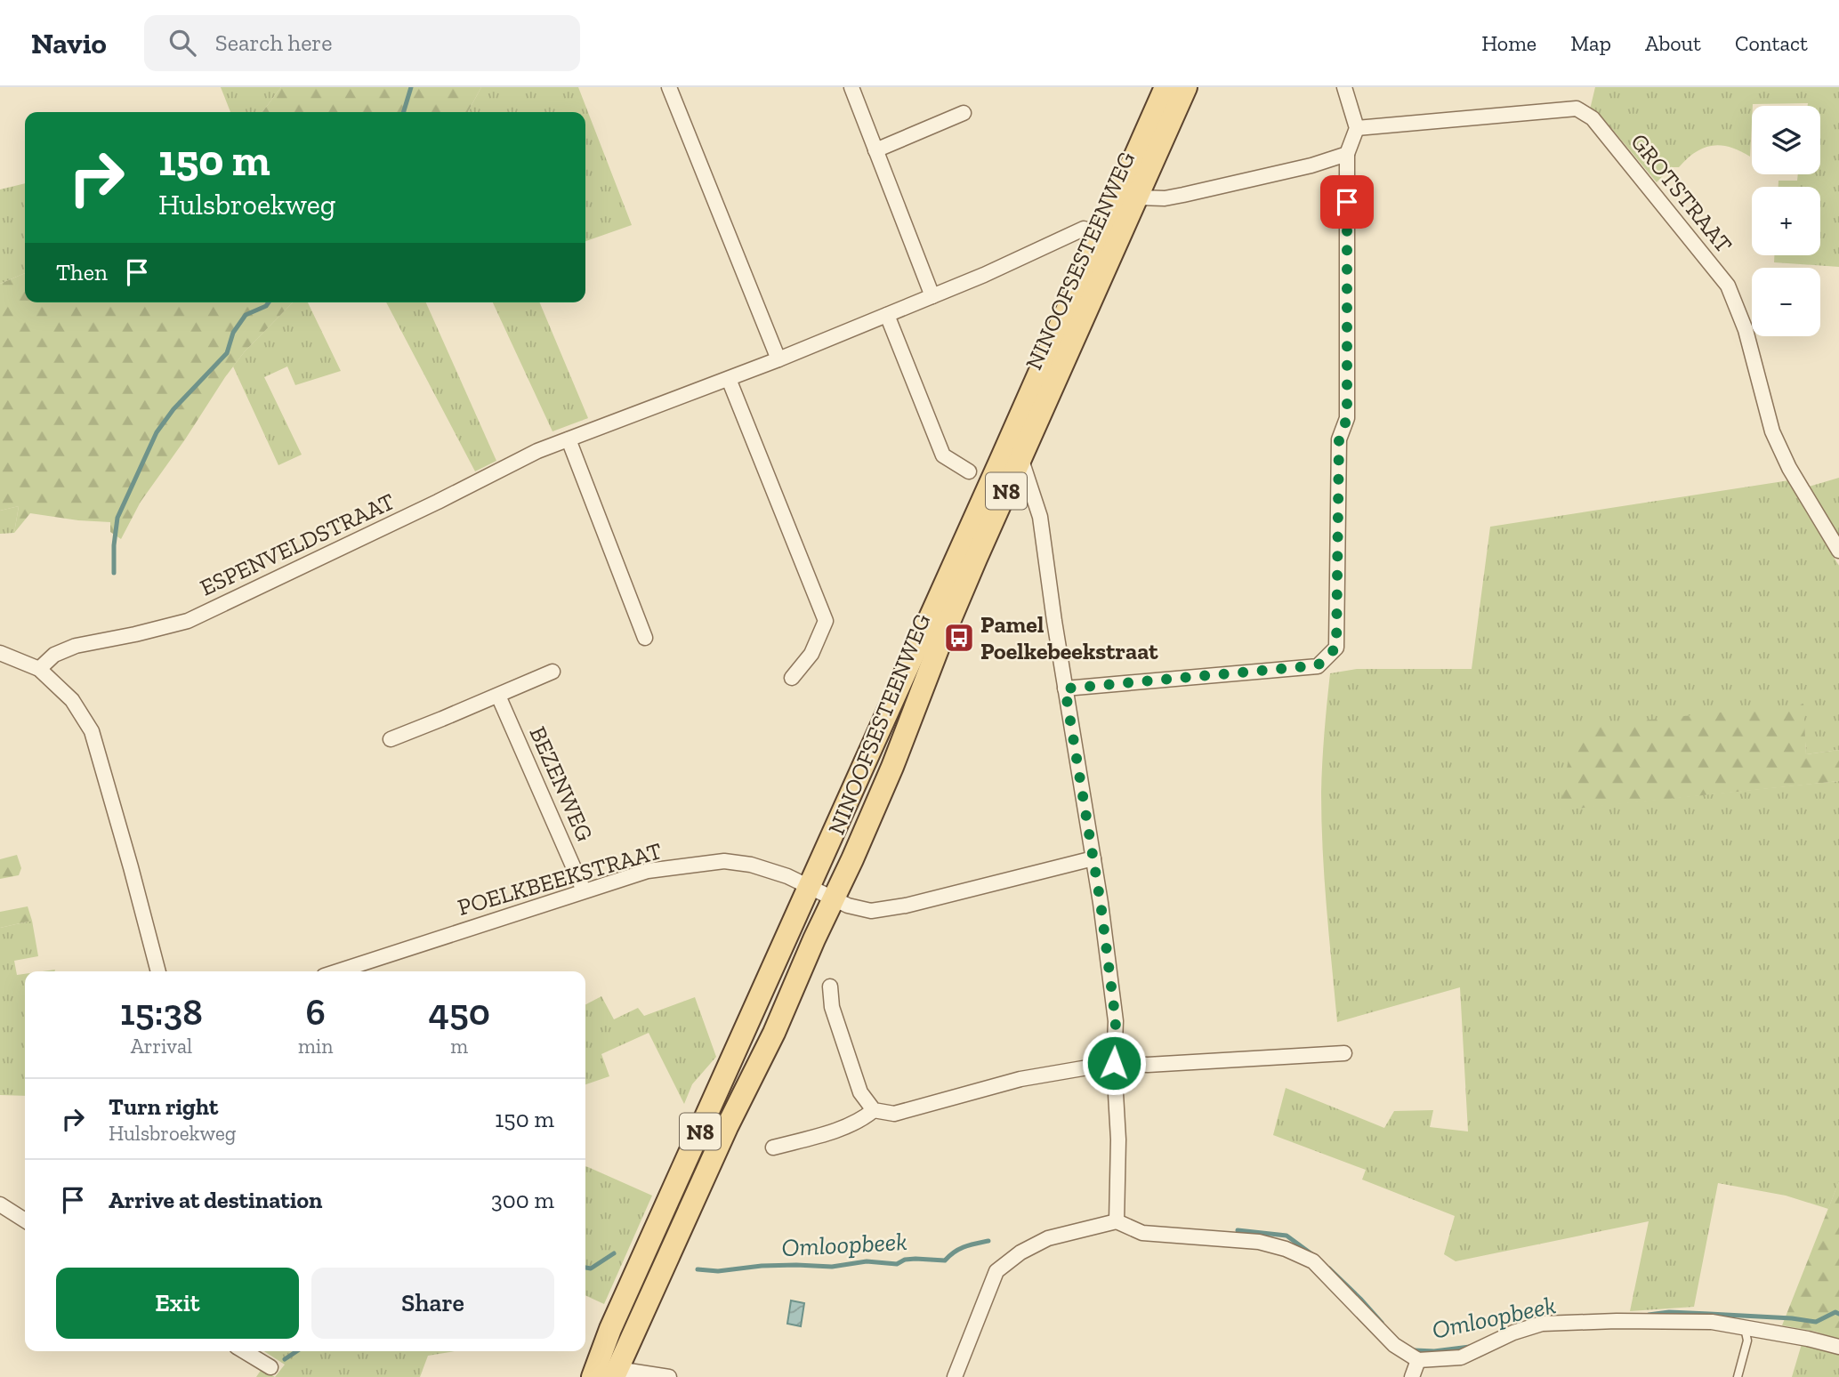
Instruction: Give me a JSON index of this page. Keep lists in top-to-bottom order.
{
  "streets": {
    "main road": ["NINOOFSESTEENWEG", "N8"],
    "street": [
      "GROTSTRAAT",
      "ESPENVELDSTRAAT",
      "BEZENWEG",
      "POELKBEEKSTRAAT"
    ]
  },
  "crossings": [
    ["NINOOFSESTEENWEG", "ESPENVELDSTRAAT"],
    ["NINOOFSESTEENWEG", "POELKBEEKSTRAAT"],
    ["BEZENWEG", "POELKBEEKSTRAAT"]
  ],
  "water": ["Omloopbeek"],
  "places": {
    "bus stop": ["Pamel Poelkebeekstraat"]
  },
  "page": {
    "header": "Navio",
    "search": "Search here",
    "nav": [
      "Home",
      "Map",
      "About",
      "Contact"
    ],
    "map_buttons": ["+", "−"],
    "turn": ["150 m", "Hulsbroekweg"],
    "then": "Then",
    "eta": [
      "15:38",
      "Arrival",
      "6",
      "min",
      "450",
      "m"
    ],
    "list": [
      {
        "name": "Turn right",
        "note": "Hulsbroekweg",
        "value": "150 m"
      },
      {
        "name": "Arrive at destination",
        "value": "300 m"
      }
    ],
    "buttons": ["Exit", "Share"]
  }
}
